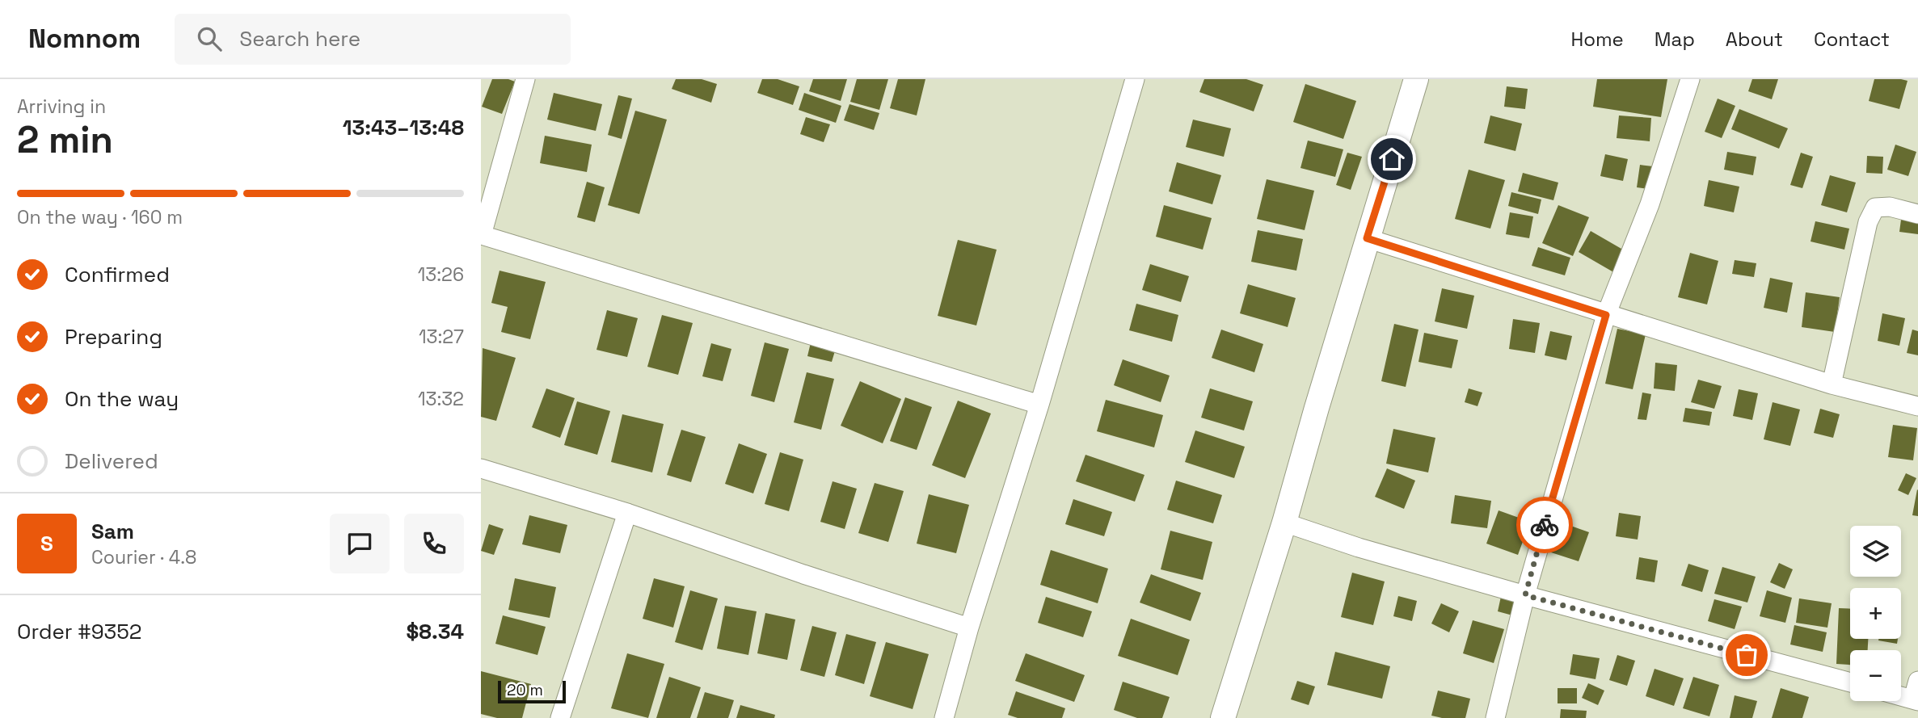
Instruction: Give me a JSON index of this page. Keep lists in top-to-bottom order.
{
  "scale_bar": "20 m",
  "page": {
    "header": "Nomnom",
    "search": "Search here",
    "nav": [
      "Home",
      "Map",
      "About",
      "Contact"
    ],
    "heading": ["2 min", "Arriving in", "13:43–13:48"],
    "panel": [
      "Sam",
      "Courier · 4.8",
      "Order #9352",
      "$8.34"
    ],
    "bar": "On the way · 160 m",
    "list": [
      ["Confirmed", "13:26"],
      ["Preparing", "13:27"],
      ["On the way", "13:32"],
      "Delivered"
    ],
    "round": "S",
    "map_buttons": ["+", "−"],
    "scale": "20 m"
  }
}
